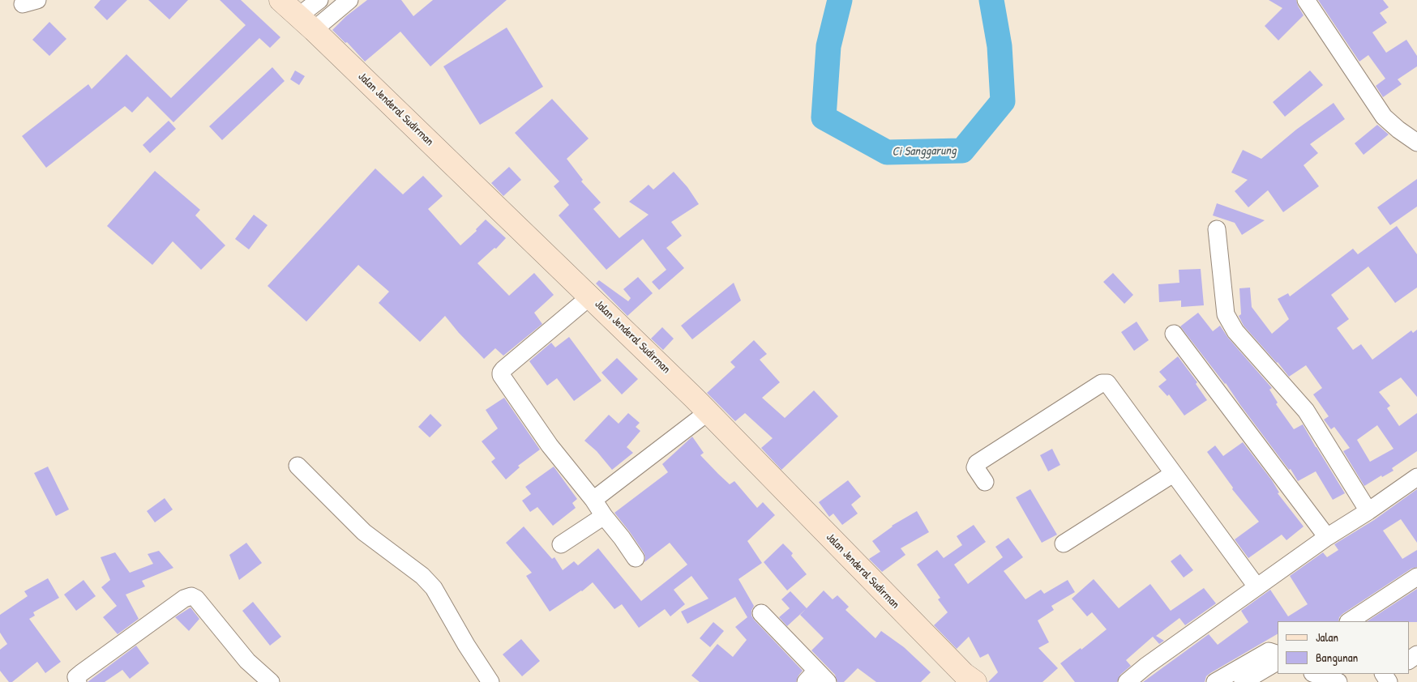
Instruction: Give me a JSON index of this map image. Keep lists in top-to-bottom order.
{
  "streets": {
    "main road": ["Jalan Jenderal Sudirman"]
  },
  "water": ["Ci Sanggarung"],
  "legend": ["Jalan", "Bangunan"]
}
